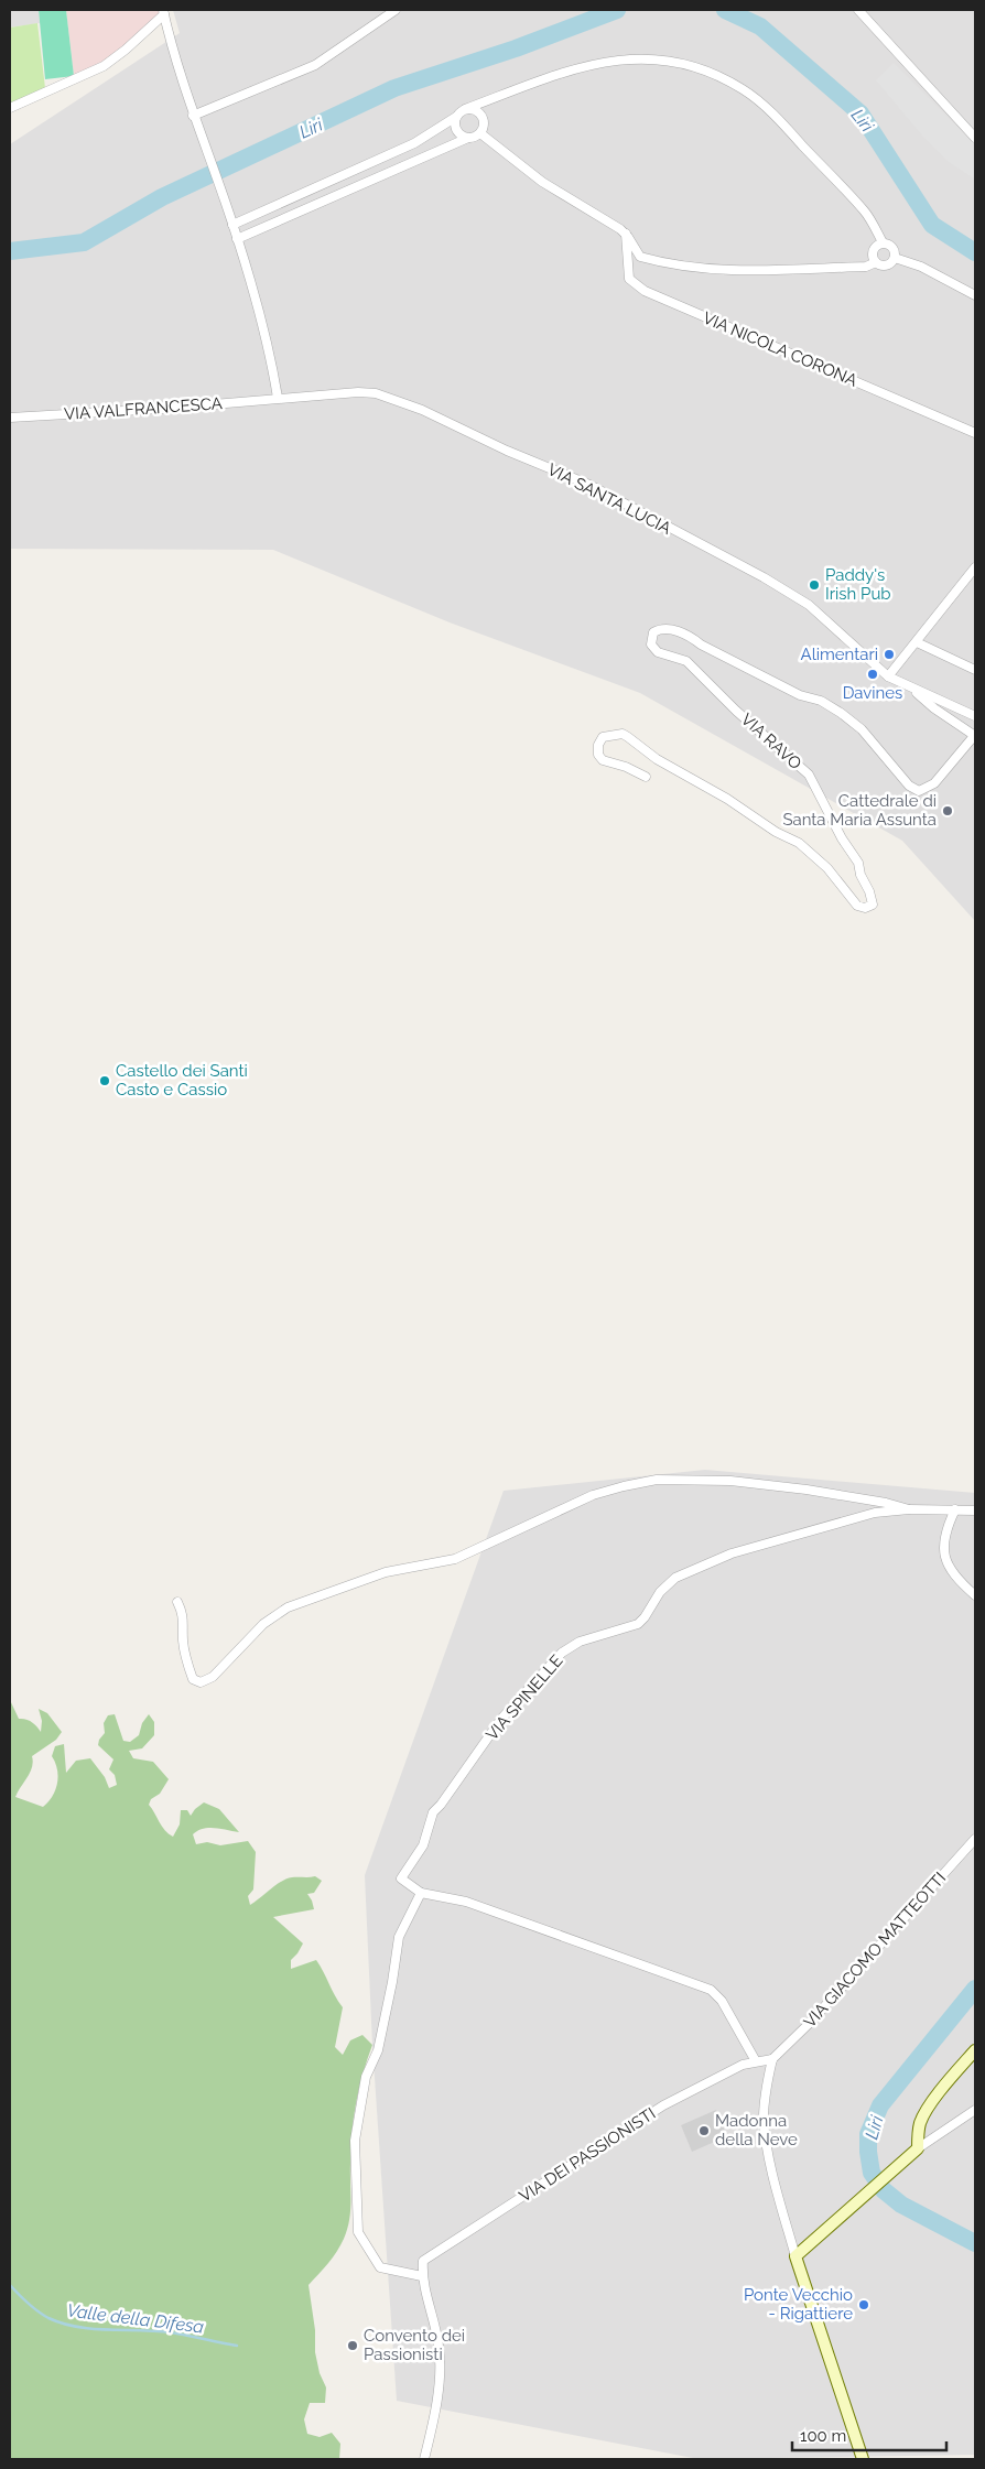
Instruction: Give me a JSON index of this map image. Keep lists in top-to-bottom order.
{
  "streets": {
    "street": [
      "VIA NICOLA CORONA",
      "VIA VALFRANCESCA",
      "VIA SANTA LUCIA",
      "VIA RAVO",
      "VIA SPINELLE",
      "VIA GIACOMO MATTEOTTI",
      "VIA DEI PASSIONISTI"
    ]
  },
  "crossings": [
    ["VIA VALFRANCESCA", "VIA SANTA LUCIA"],
    ["VIA GIACOMO MATTEOTTI", "VIA DEI PASSIONISTI"]
  ],
  "water": ["Liri", "Valle della Difesa"],
  "places": [
    "Paddy's Irish Pub",
    "Alimentari",
    "Davines",
    "Cattedrale di Santa Maria Assunta",
    "Castello dei Santi Casto e Cassio",
    "Madonna della Neve",
    "Ponte Vecchio - Rigattiere",
    "Convento dei Passionisti"
  ],
  "scale_bar": "100 m"
}
